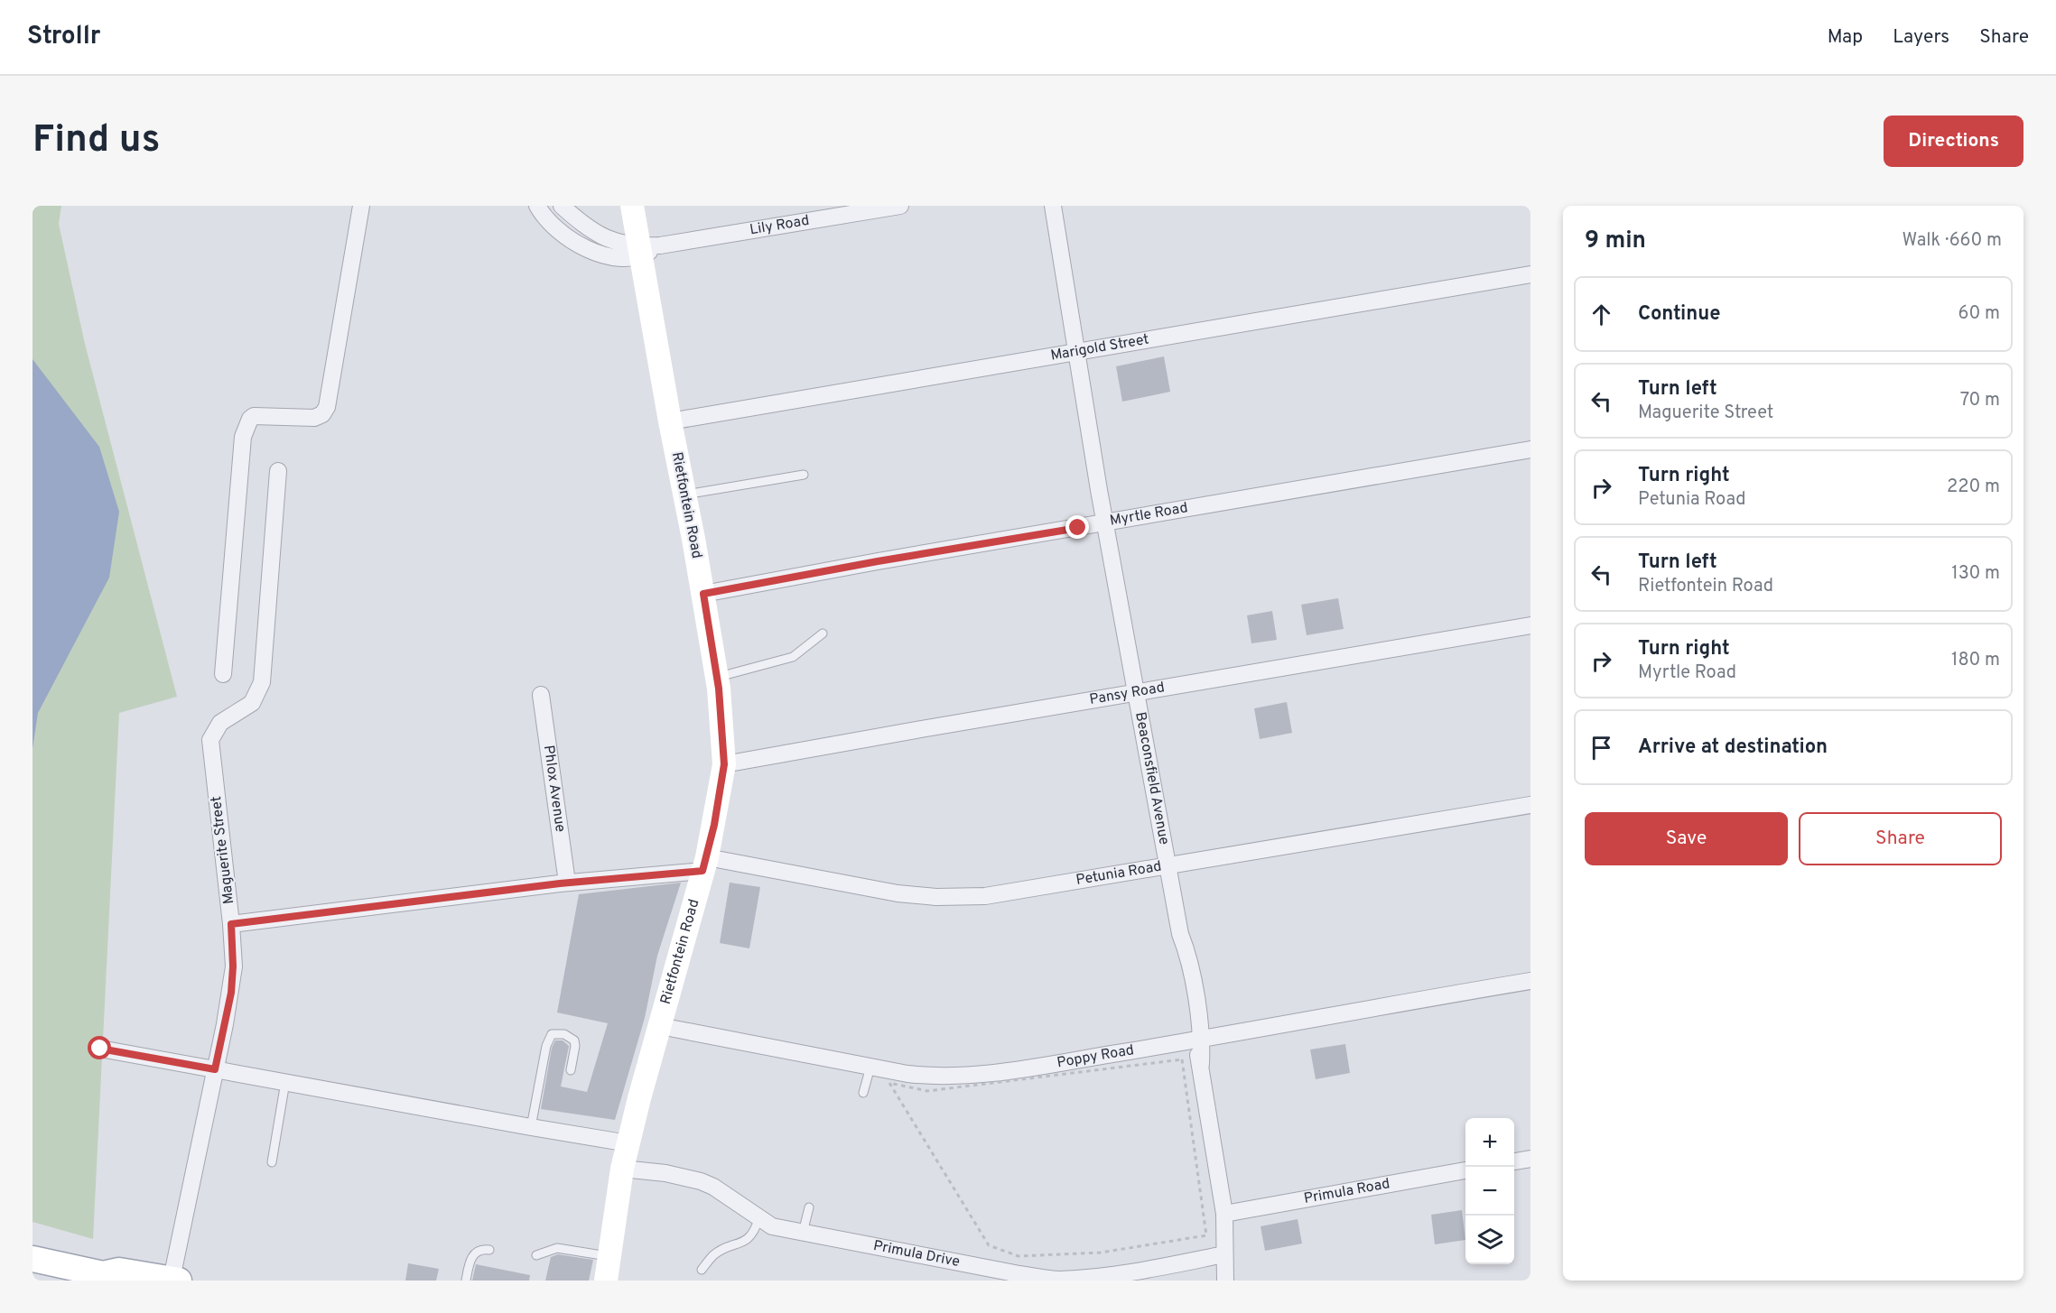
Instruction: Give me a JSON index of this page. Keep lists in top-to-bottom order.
{
  "streets": {
    "street": [
      "Lily Road",
      "Marigold Street",
      "Rietfontein Road",
      "Myrtle Road",
      "Pansy Road",
      "Beaconsfield Avenue",
      "Phlox Avenue",
      "Maguerite Street",
      "Petunia Road",
      "Poppy Road",
      "Primula Road",
      "Primula Drive"
    ]
  },
  "crossings": [
    ["Lily Road", "Rietfontein Road"],
    ["Marigold Street", "Rietfontein Road"],
    ["Marigold Street", "Beaconsfield Avenue"],
    ["Rietfontein Road", "Myrtle Road"],
    ["Rietfontein Road", "Pansy Road"],
    ["Rietfontein Road", "Petunia Road"],
    ["Rietfontein Road", "Poppy Road"],
    ["Rietfontein Road", "Primula Drive"],
    ["Myrtle Road", "Beaconsfield Avenue"],
    ["Pansy Road", "Beaconsfield Avenue"],
    ["Beaconsfield Avenue", "Petunia Road"],
    ["Beaconsfield Avenue", "Poppy Road"],
    ["Beaconsfield Avenue", "Primula Road"],
    ["Beaconsfield Avenue", "Primula Drive"],
    ["Phlox Avenue", "Petunia Road"],
    ["Maguerite Street", "Petunia Road"]
  ],
  "page": {
    "header": "Strollr",
    "nav": ["Map", "Layers", "Share"],
    "buttons": [
      "Directions",
      ["Save", "Share"]
    ],
    "title": "Find us",
    "heading": ["9 min", "Walk · 660 m"],
    "list": [
      ["Continue", "60 m"],
      ["Turn left", "Maguerite Street", "70 m"],
      ["Turn right", "Petunia Road", "220 m"],
      ["Turn left", "Rietfontein Road", "130 m"],
      ["Turn right", "Myrtle Road", "180 m"],
      "Arrive at destination"
    ],
    "map_buttons": ["+", "−"]
  }
}
